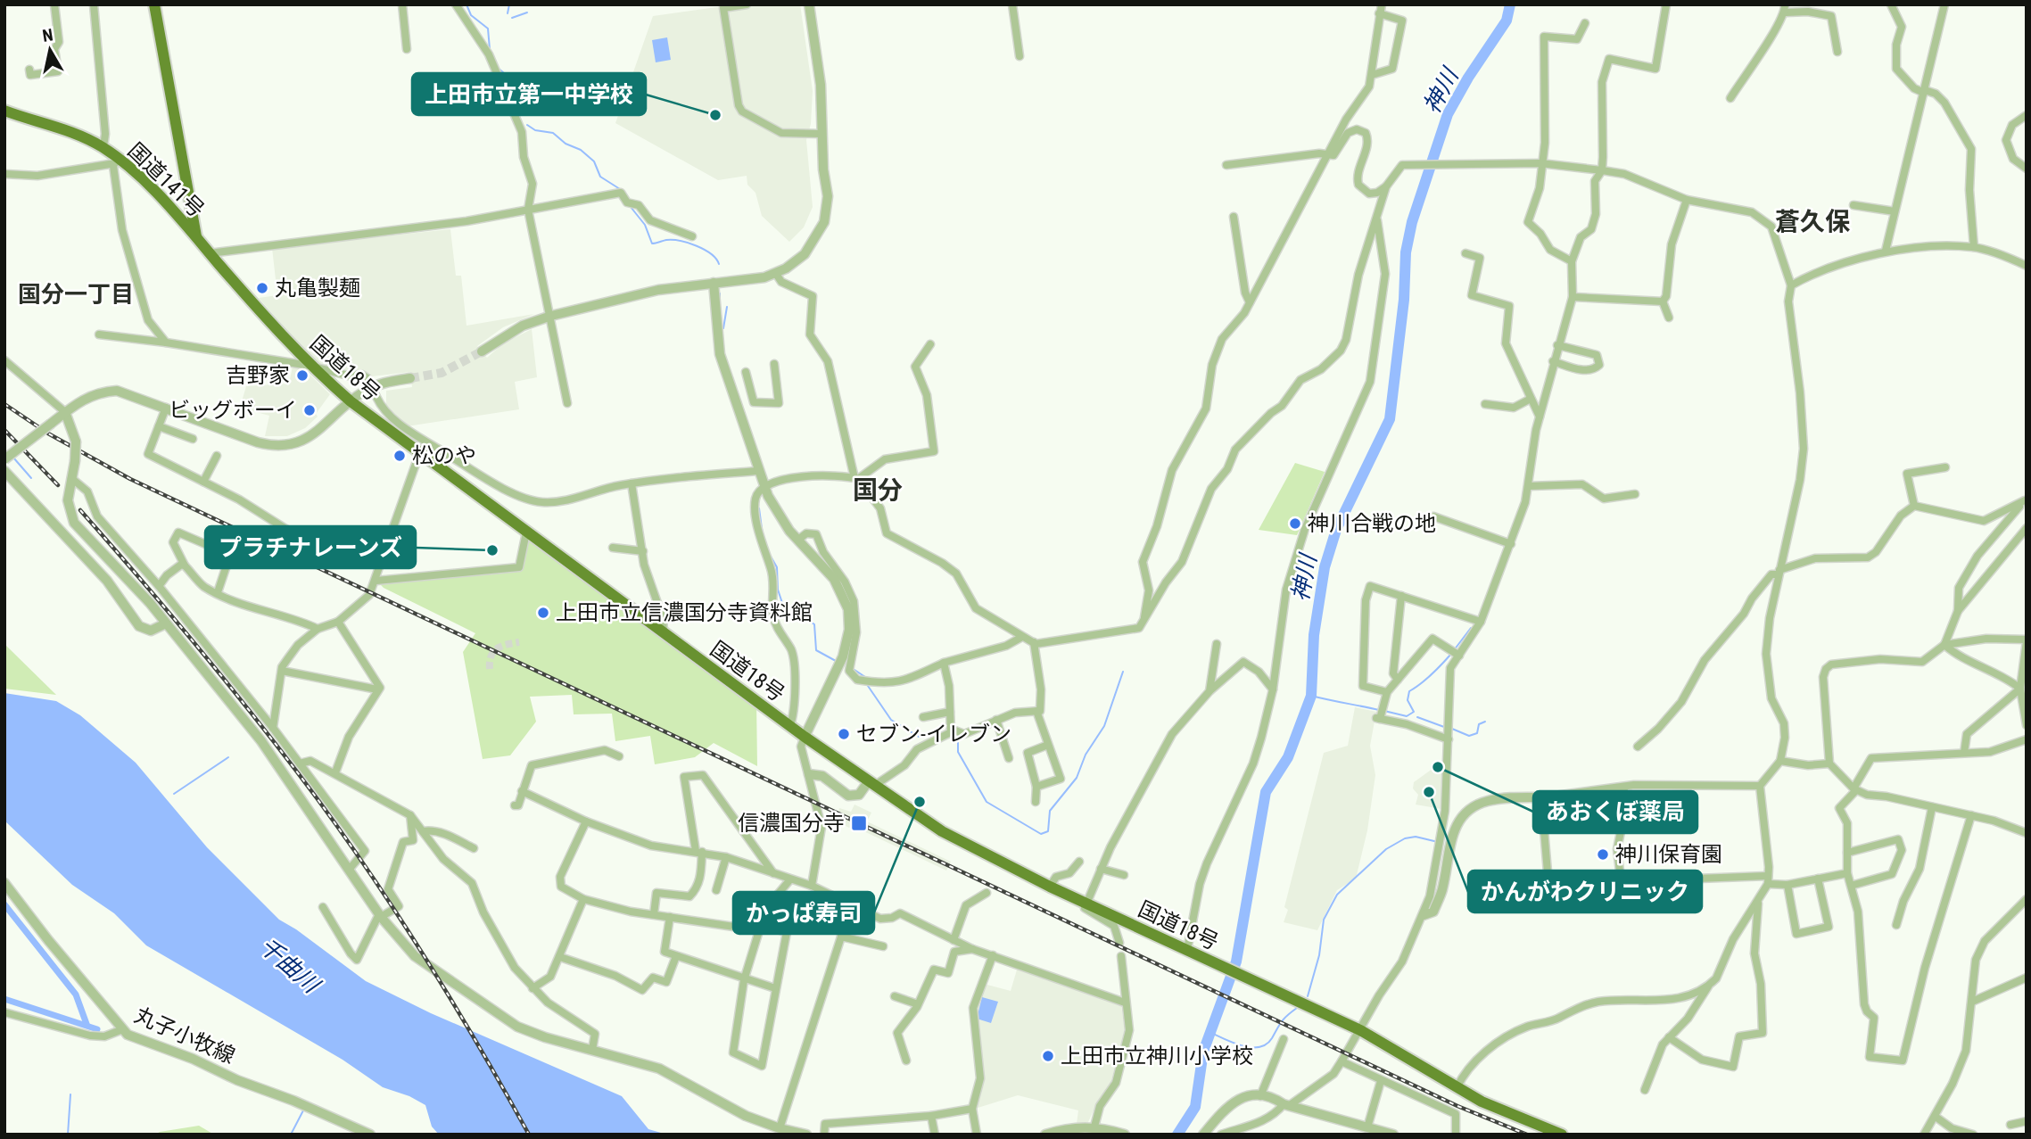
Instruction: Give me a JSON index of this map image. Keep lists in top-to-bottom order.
{
  "streets": {
    "highway": ["国道141号", "国道18号"],
    "street": ["丸子小牧線"]
  },
  "crossings": [
    ["国道141号", "国道18号"]
  ],
  "districts": ["蒼久保", "国分一丁目", "国分"],
  "water": ["神川", "千曲川"],
  "places": {
    "other": [
      "上田市立第一中学校",
      "丸亀製麺",
      "吉野家",
      "ビッグボーイ",
      "松のや",
      "神川合戦の地",
      "プラチナレーンズ",
      "上田市立信濃国分寺資料館",
      "セブン-イレブン",
      "あおくぼ薬局",
      "かんがわクリニック",
      "かっぱ寿司",
      "神川保育園",
      "上田市立神川小学校"
    ],
    "transit": ["信濃国分寺"]
  },
  "north": "top"
}
